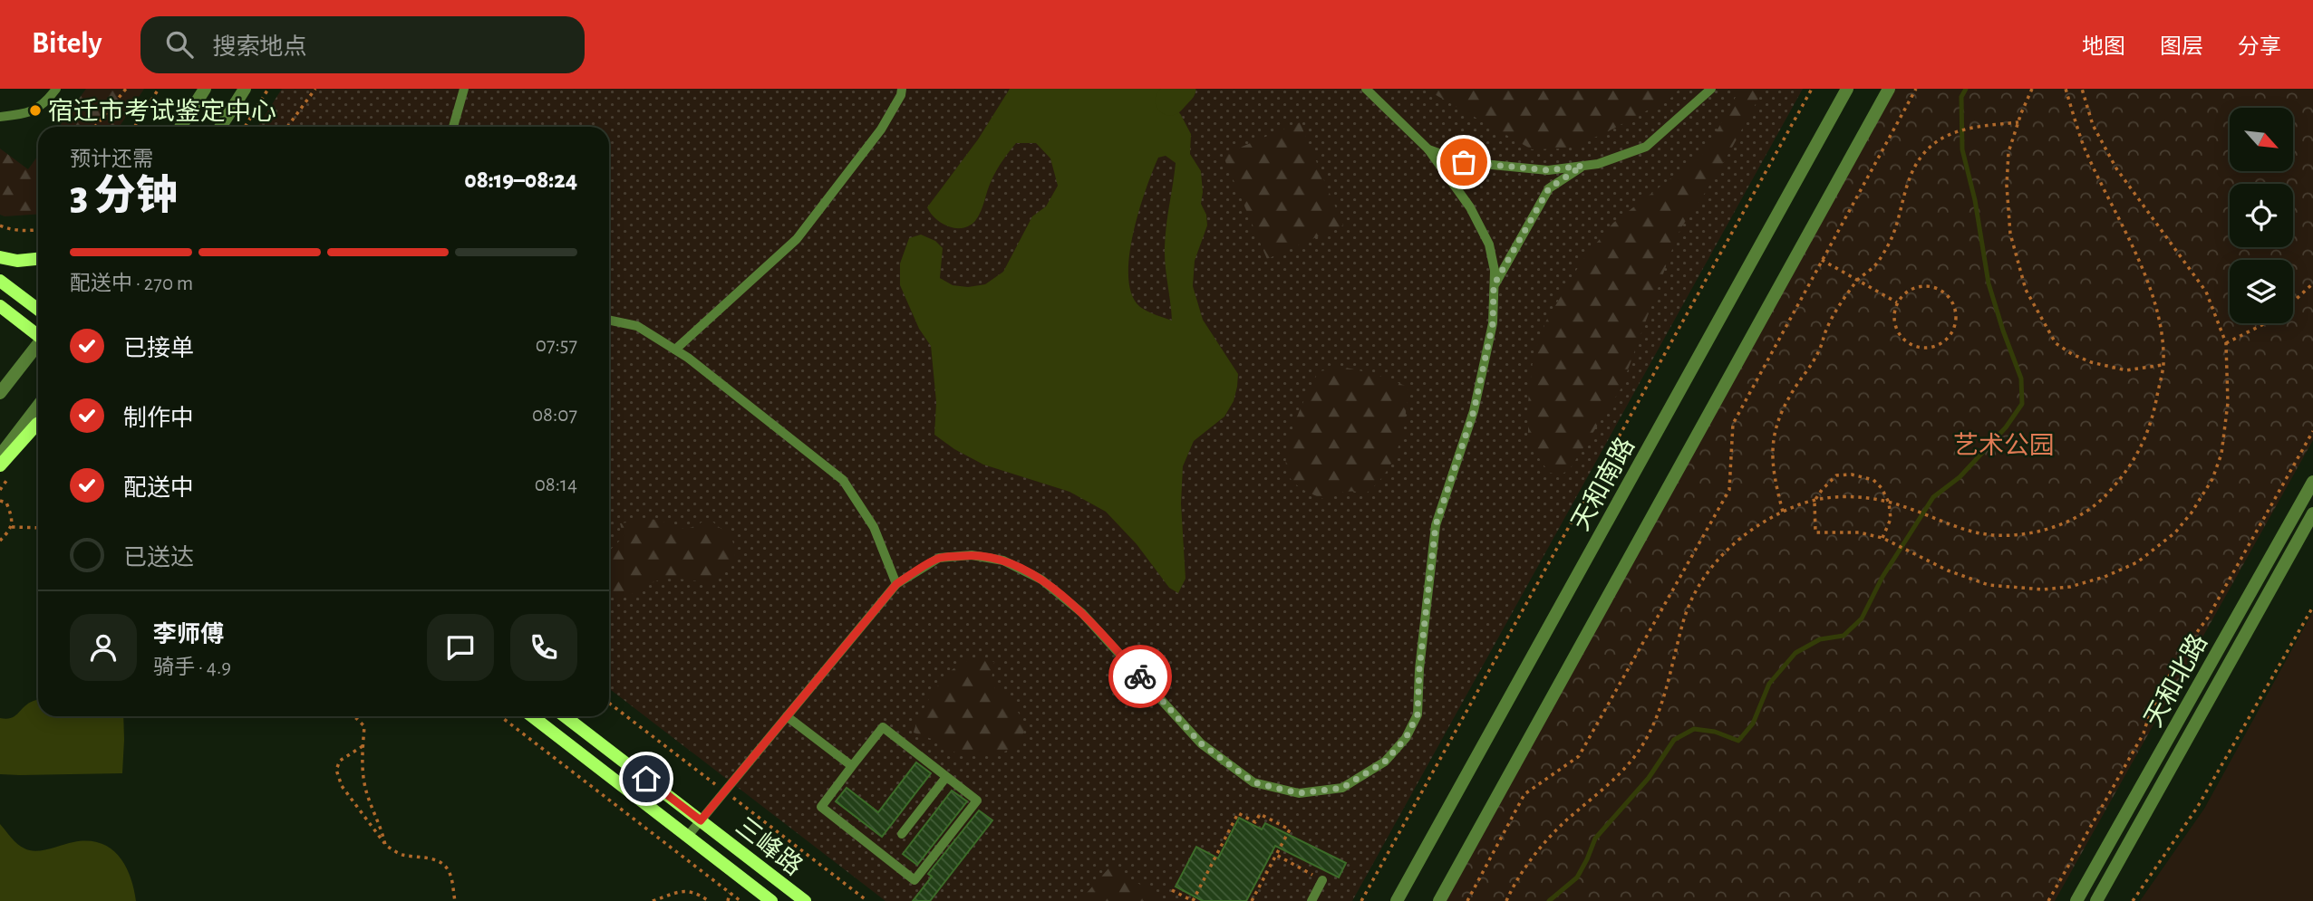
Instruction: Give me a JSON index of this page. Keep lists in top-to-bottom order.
{
  "streets": {
    "main road": ["三峰路"],
    "street": ["天和南路", "天和北路"]
  },
  "parks": ["艺术公园"],
  "places": ["宿迁市考试鉴定中心"],
  "north": "bottom right",
  "page": {
    "header": "Bitely",
    "search": "搜索地点",
    "nav": ["地图", "图层", "分享"],
    "heading": ["3 分钟", "预计还需", "08:19–08:24"],
    "panel": ["李师傅", "骑手 · 4.9"],
    "bar": "配送中 · 270 m",
    "list": [
      ["已接单", "07:57"],
      ["制作中", "08:07"],
      ["配送中", "08:14"],
      "已送达"
    ]
  }
}
